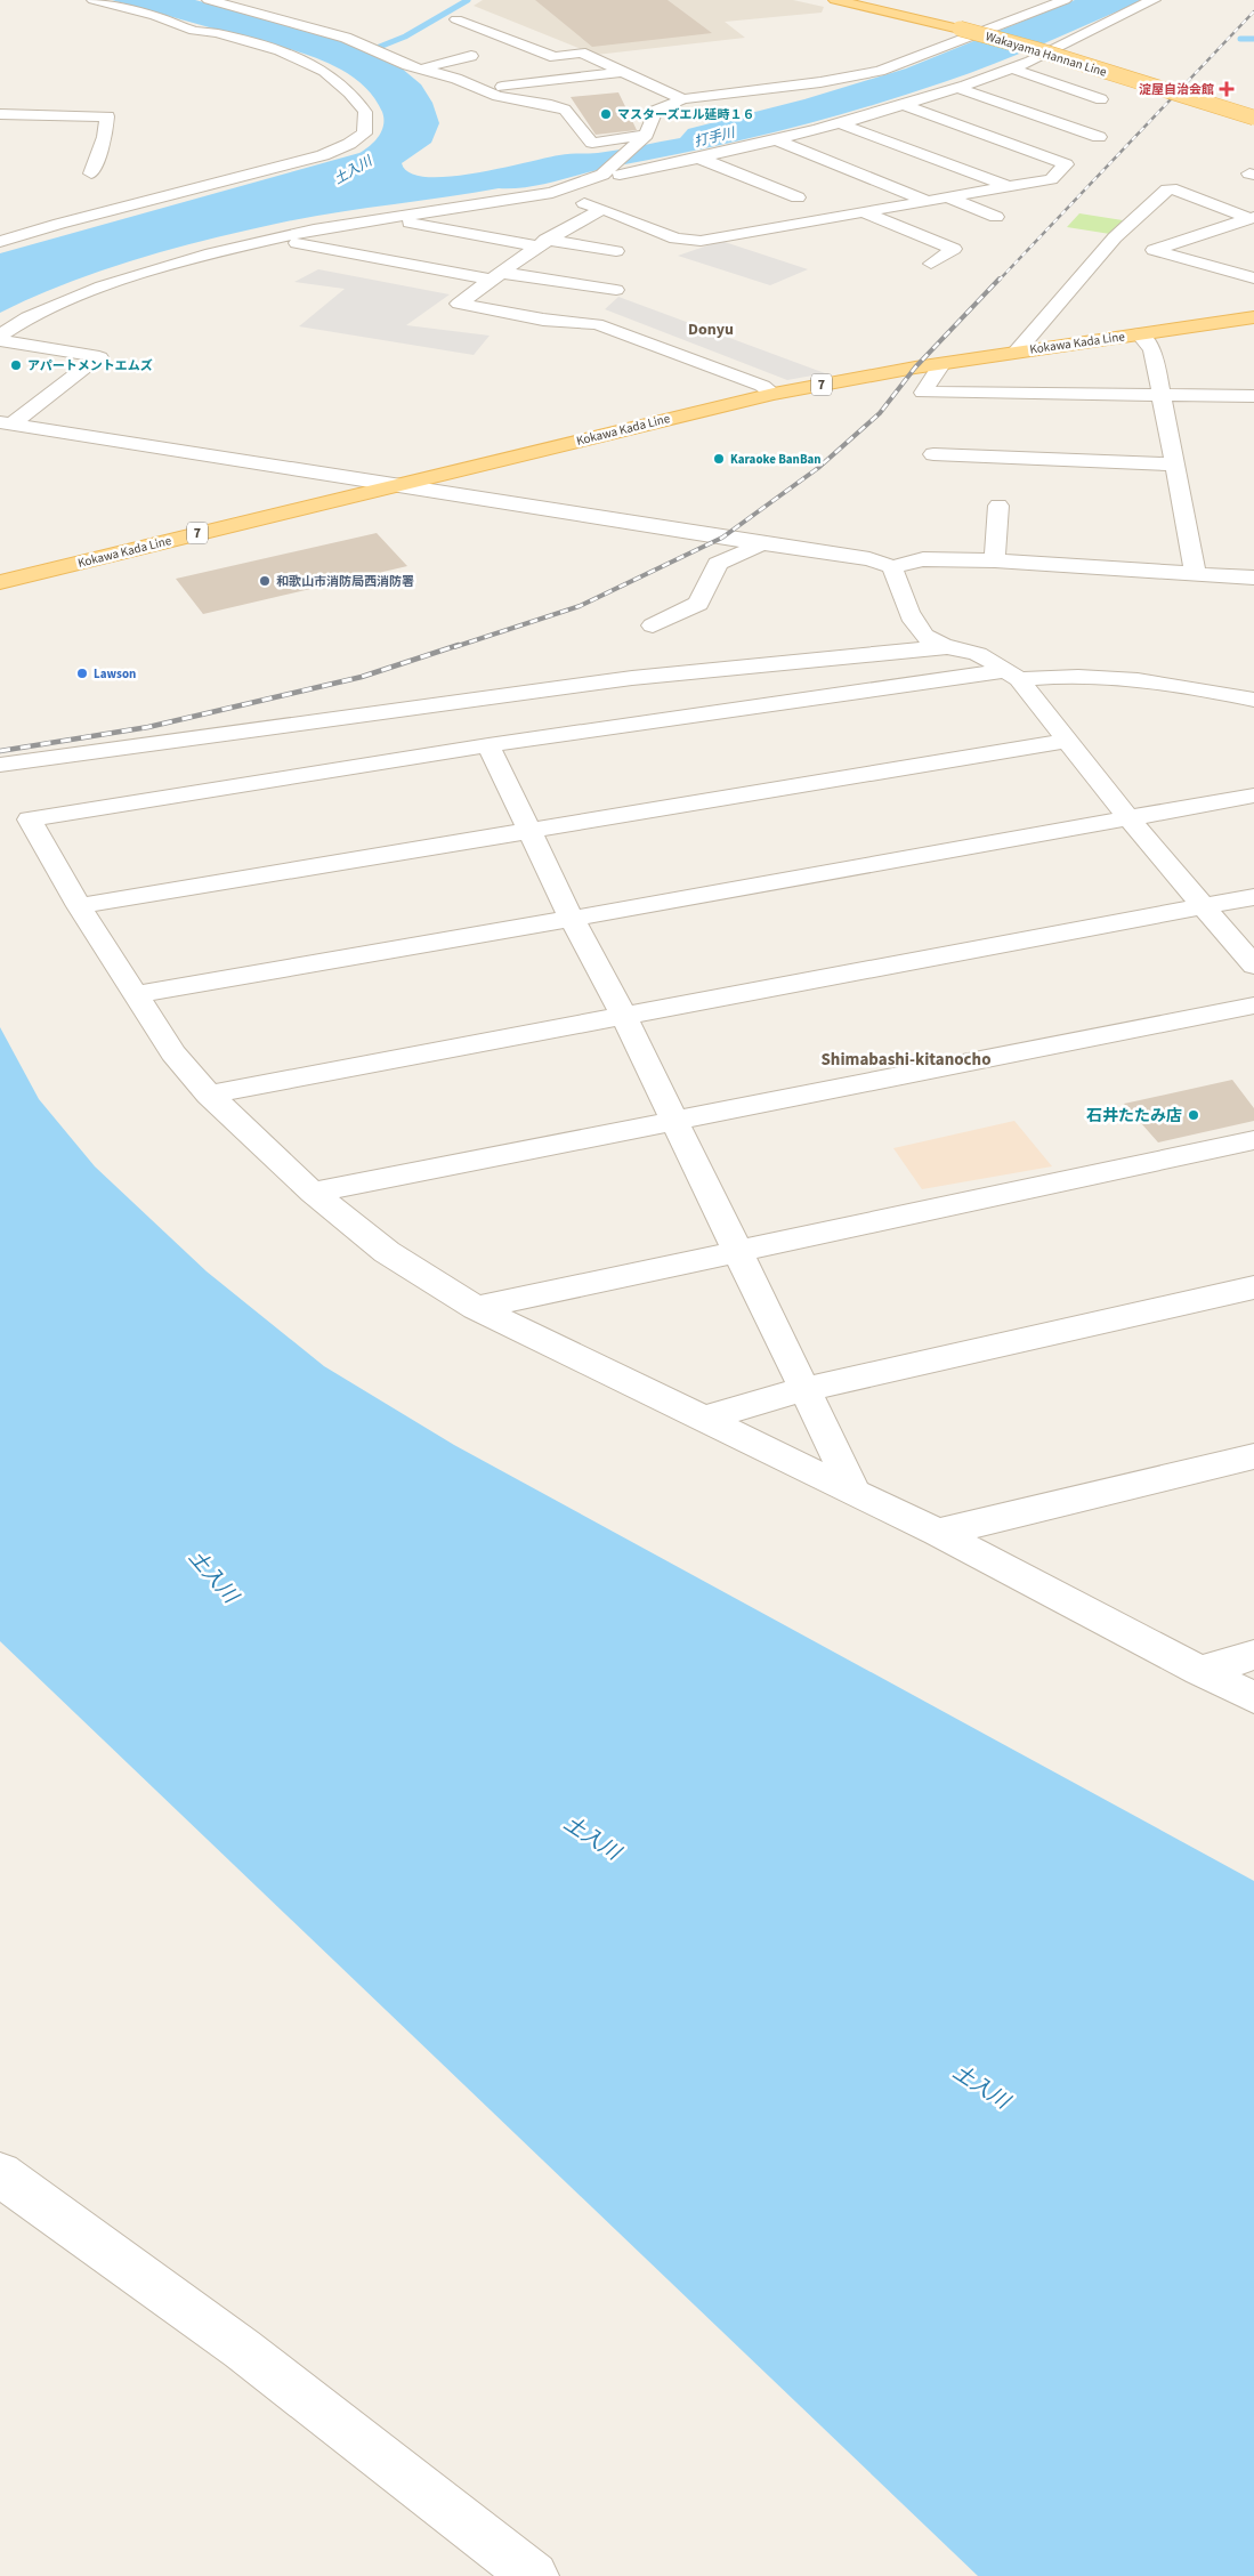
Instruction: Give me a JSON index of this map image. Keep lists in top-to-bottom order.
{
  "streets": {
    "main road": ["Wakayama Hannan Line", "Kokawa Kada Line", "7"]
  },
  "districts": ["Donyu", "Shimabashi-kitanocho"],
  "water": ["打手川", "土入川"],
  "places": {
    "health": ["淀屋自治会館"],
    "other": [
      "マスターズエル延時１６",
      "アパートメントエムズ",
      "Karaoke BanBan",
      "和歌山市消防局西消防署",
      "Lawson",
      "石井たたみ店"
    ]
  }
}
